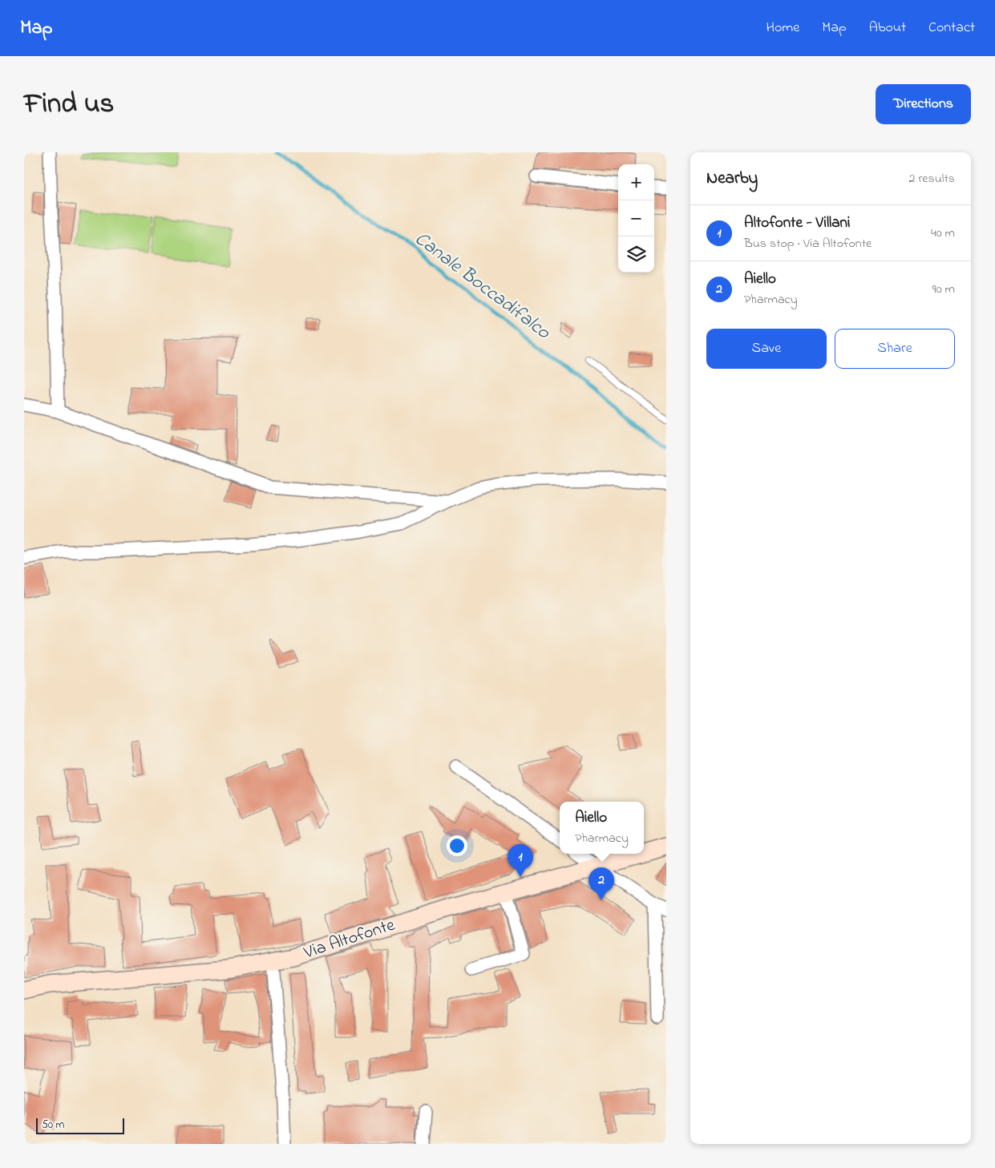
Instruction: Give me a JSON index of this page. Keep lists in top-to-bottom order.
{
  "streets": {
    "street": ["Via Altofonte"]
  },
  "water": ["Canale Boccadifalco"],
  "scale_bar": "50 m",
  "page": {
    "header": "Map",
    "nav": [
      "Home",
      "Map",
      "About",
      "Contact"
    ],
    "title": "Find us",
    "buttons": [
      "Directions",
      ["Save", "Share"]
    ],
    "heading": ["Nearby", "2 results"],
    "map_buttons": ["+", "−"],
    "list": [
      {
        "mark": "1",
        "name": "Altofonte - Villani",
        "note": "Bus stop · Via Altofonte",
        "value": "40 m"
      },
      {
        "mark": "2",
        "name": "Aiello",
        "note": "Pharmacy",
        "value": "90 m"
      }
    ],
    "popup": ["Aiello", "Pharmacy"],
    "pins": ["1", "2"],
    "scale": "50 m"
  }
}
